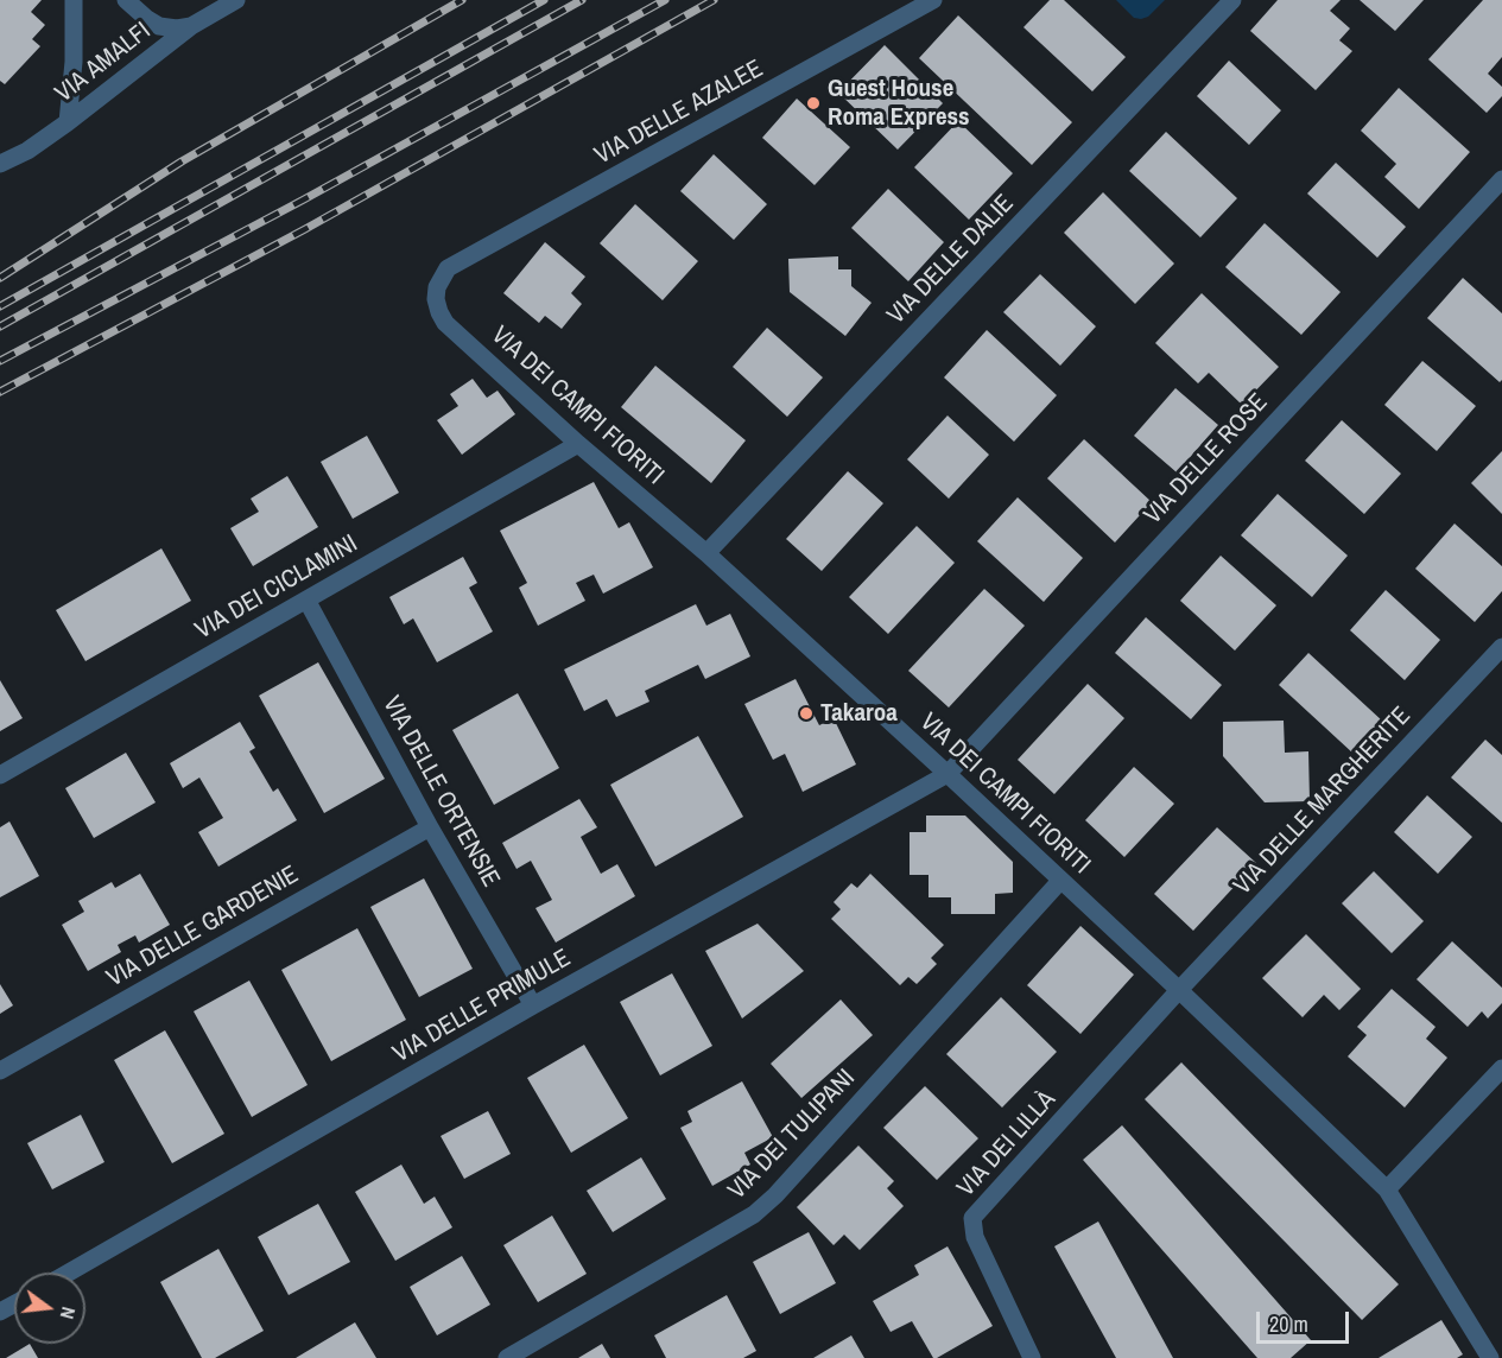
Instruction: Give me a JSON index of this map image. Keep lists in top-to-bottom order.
{
  "streets": {
    "street": [
      "VIA AMALFI",
      "VIA DELLE AZALEE",
      "VIA DELLE DALIE",
      "VIA DEI CAMPI FIORITI",
      "VIA DELLE ROSE",
      "VIA DEI CICLAMINI",
      "VIA DELLE ORTENSIE",
      "VIA DELLE MARGHERITE",
      "VIA DELLE GARDENIE",
      "VIA DELLE PRIMULE",
      "VIA DEI TULIPANI",
      "VIA DEI LILLÀ"
    ]
  },
  "crossings": [
    ["VIA DELLE AZALEE", "VIA DEI CAMPI FIORITI"],
    ["VIA DELLE DALIE", "VIA DEI CAMPI FIORITI"],
    ["VIA DEI CAMPI FIORITI", "VIA DELLE ROSE"],
    ["VIA DEI CAMPI FIORITI", "VIA DEI CICLAMINI"],
    ["VIA DEI CAMPI FIORITI", "VIA DELLE MARGHERITE"],
    ["VIA DEI CAMPI FIORITI", "VIA DELLE PRIMULE"],
    ["VIA DEI CAMPI FIORITI", "VIA DEI TULIPANI"],
    ["VIA DEI CAMPI FIORITI", "VIA DEI LILLÀ"],
    ["VIA DELLE ROSE", "VIA DELLE PRIMULE"],
    ["VIA DEI CICLAMINI", "VIA DELLE ORTENSIE"],
    ["VIA DELLE ORTENSIE", "VIA DELLE GARDENIE"],
    ["VIA DELLE ORTENSIE", "VIA DELLE PRIMULE"],
    ["VIA DELLE MARGHERITE", "VIA DEI LILLÀ"]
  ],
  "places": ["Guest House Roma Express", "Takaroa"],
  "scale_bar": "20 m",
  "north": "right"
}
